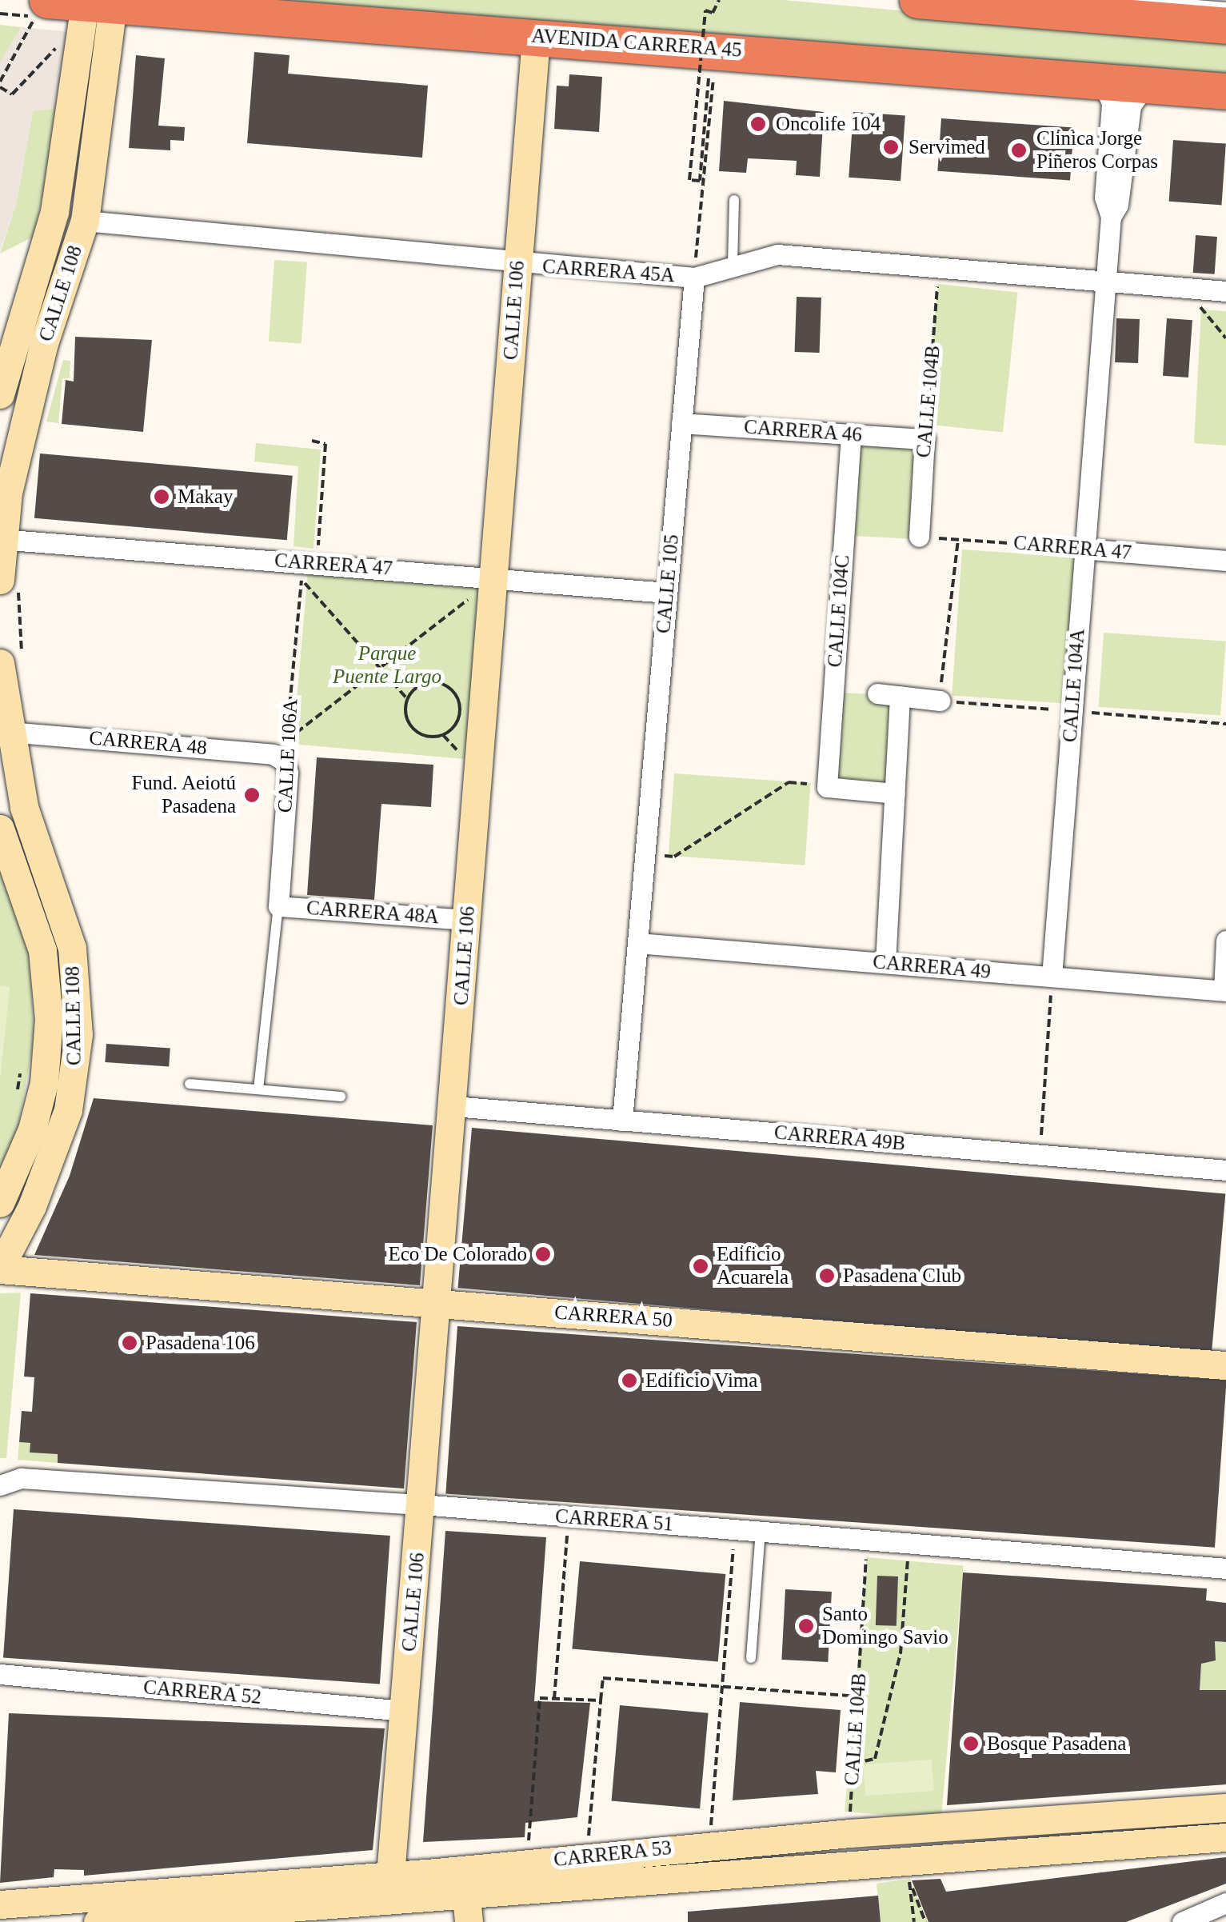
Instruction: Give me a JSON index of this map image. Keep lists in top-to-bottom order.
{
  "streets": {
    "highway": ["AVENIDA CARRERA 45"],
    "street": [
      "CARRERA 45A",
      "CALLE 108",
      "CALLE 106",
      "CALLE 104B",
      "CARRERA 46",
      "CARRERA 47",
      "CALLE 105",
      "CALLE 104C",
      "CALLE 104A",
      "CARRERA 48",
      "CALLE 106A",
      "CARRERA 48A",
      "CARRERA 49",
      "CARRERA 49B",
      "CARRERA 50",
      "CARRERA 51",
      "CARRERA 52",
      "CARRERA 53"
    ]
  },
  "crossings": [
    ["AVENIDA CARRERA 45", "CALLE 108"],
    ["AVENIDA CARRERA 45", "CALLE 106"],
    ["AVENIDA CARRERA 45", "CALLE 104A"],
    ["CARRERA 45A", "CALLE 108"],
    ["CARRERA 45A", "CALLE 106"],
    ["CARRERA 45A", "CALLE 104B"],
    ["CARRERA 45A", "CALLE 105"],
    ["CARRERA 45A", "CALLE 104A"],
    ["CALLE 108", "CARRERA 47"],
    ["CALLE 108", "CARRERA 48"],
    ["CALLE 108", "CARRERA 50"],
    ["CALLE 106", "CARRERA 47"],
    ["CALLE 106", "CARRERA 48A"],
    ["CALLE 106", "CARRERA 49B"],
    ["CALLE 106", "CARRERA 50"],
    ["CALLE 106", "CARRERA 51"],
    ["CALLE 106", "CARRERA 52"],
    ["CALLE 106", "CARRERA 53"],
    ["CALLE 104B", "CARRERA 46"],
    ["CALLE 104B", "CARRERA 47"],
    ["CALLE 104B", "CARRERA 51"],
    ["CARRERA 46", "CALLE 105"],
    ["CARRERA 46", "CALLE 104C"],
    ["CARRERA 47", "CALLE 105"],
    ["CARRERA 47", "CALLE 104A"],
    ["CARRERA 47", "CALLE 106A"],
    ["CALLE 105", "CARRERA 49"],
    ["CALLE 105", "CARRERA 49B"],
    ["CALLE 104A", "CARRERA 49"],
    ["CARRERA 48", "CALLE 106A"],
    ["CALLE 106A", "CARRERA 48A"]
  ],
  "parks": ["Parque Puente Largo"],
  "places": [
    "Oncolife 104",
    "Servimed",
    "Clinica Jorge Piñeros Corpas",
    "Makay",
    "Fund. Aeiotú Pasadena",
    "Eco De Colorado",
    "Edificio Acuarela",
    "Pasadena Club",
    "Pasadena 106",
    "Edificio Vima",
    "Santo Domingo Savio",
    "Bosque Pasadena"
  ]
}
